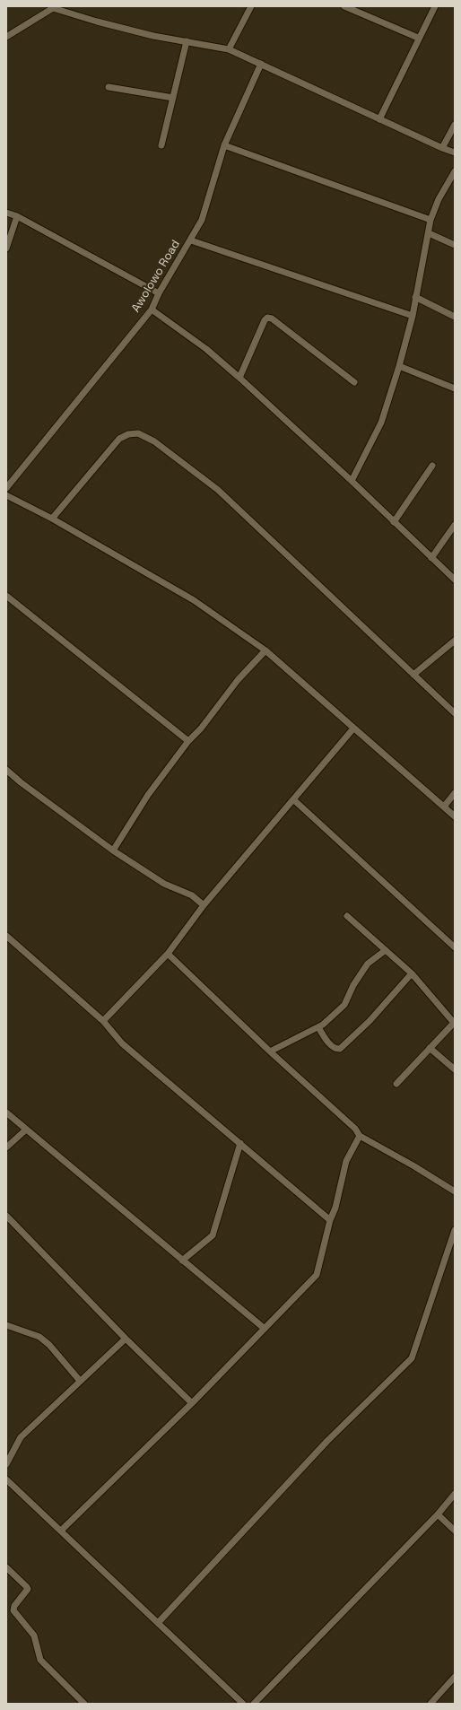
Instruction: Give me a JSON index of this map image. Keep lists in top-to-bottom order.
{
  "streets": {
    "street": ["Awolowo Road"]
  }
}
